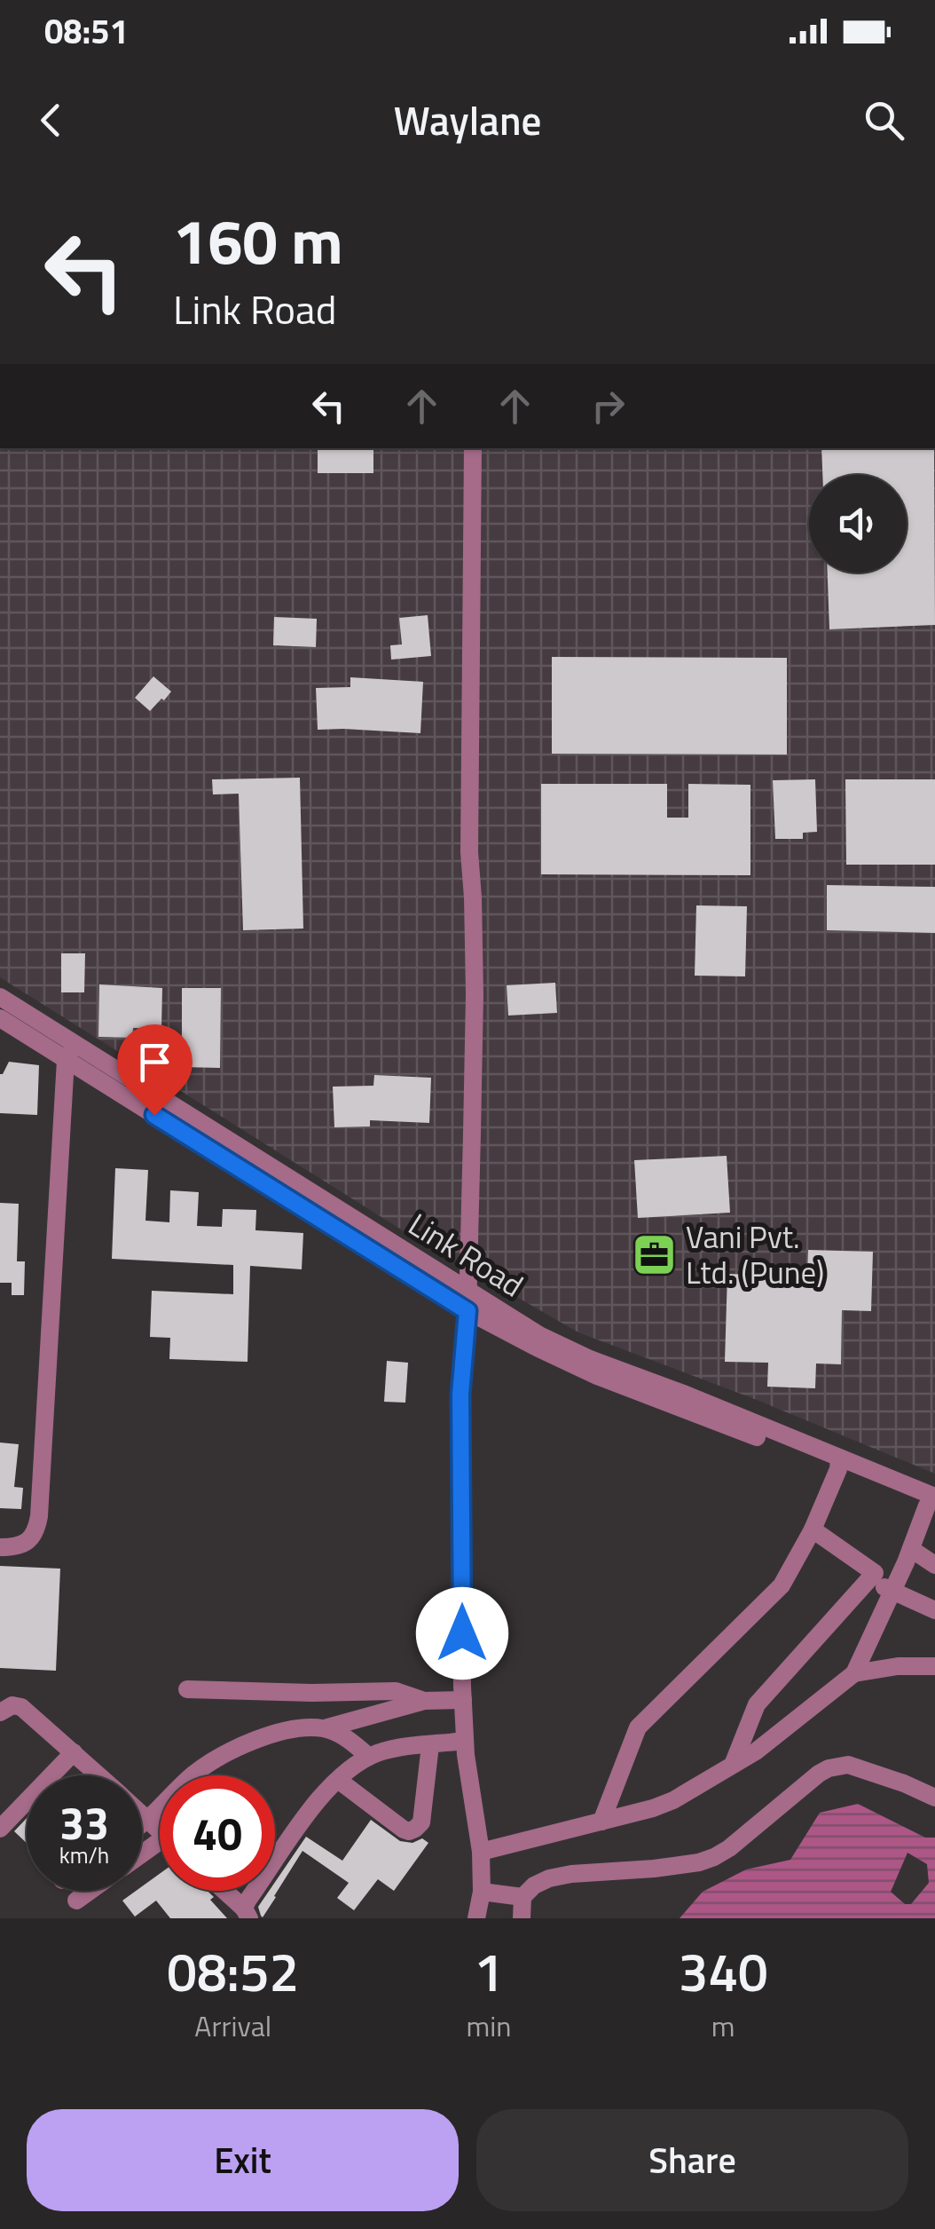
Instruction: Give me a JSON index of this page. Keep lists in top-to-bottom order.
{
  "streets": {
    "street": ["Link Road"]
  },
  "places": {
    "office": ["Vani Pvt. Ltd. (Pune)"]
  },
  "page": {
    "status": "08:51",
    "header": "Waylane",
    "turn": ["160 m", "Link Road"],
    "speed": "33 km/h",
    "limit": "40",
    "eta": [
      "08:52",
      "Arrival",
      "1",
      "min",
      "340",
      "m"
    ],
    "buttons": ["Exit", "Share"]
  }
}
